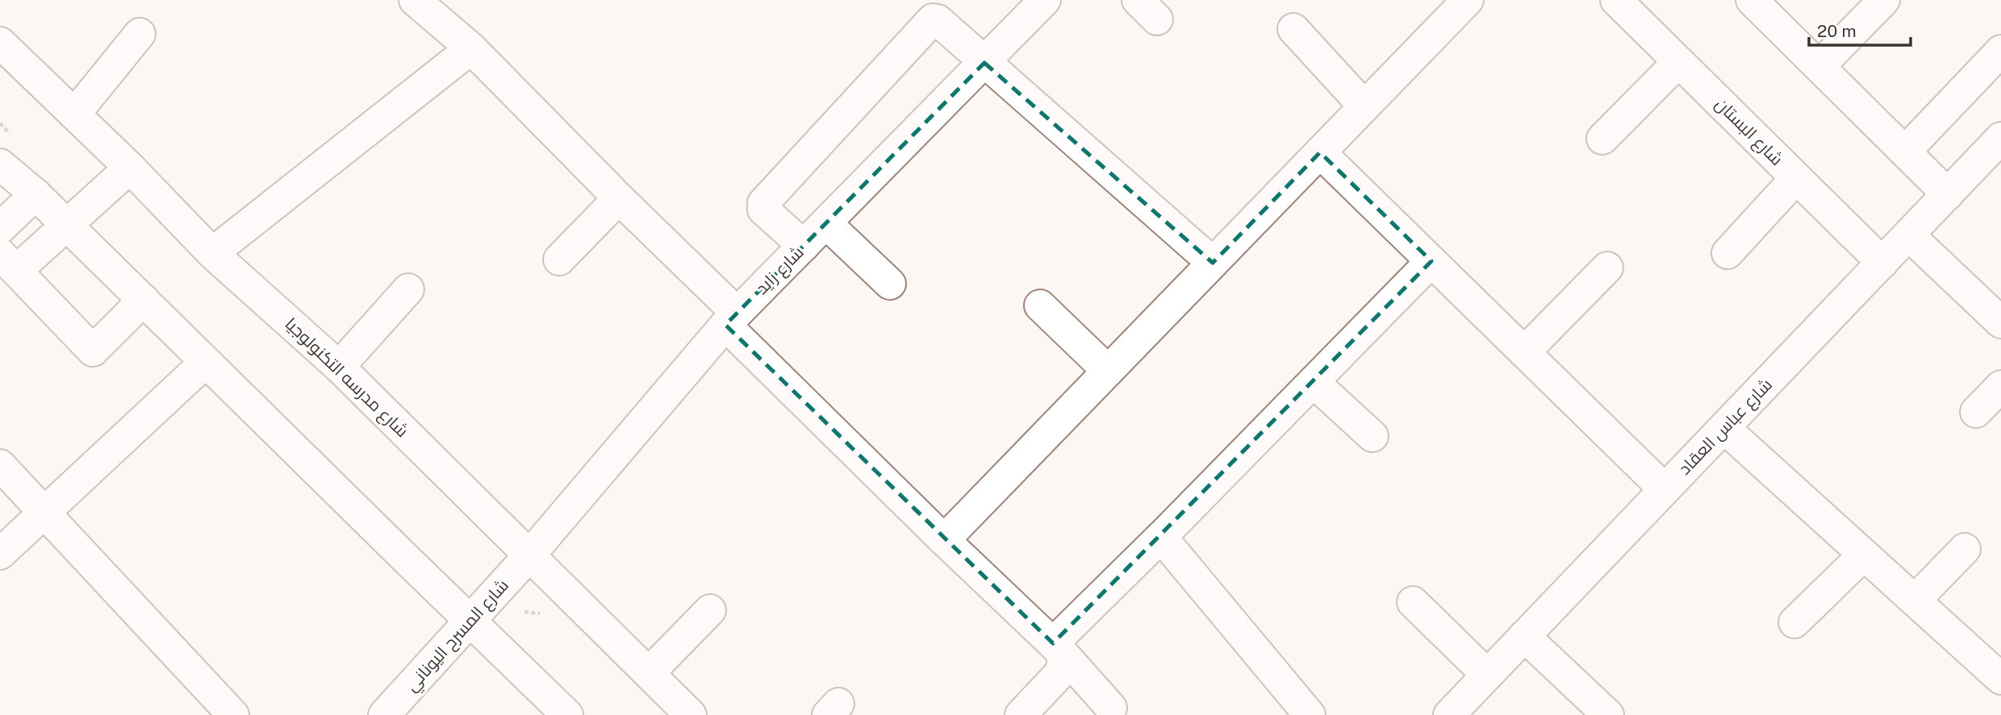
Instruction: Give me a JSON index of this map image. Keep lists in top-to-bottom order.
{
  "streets": {
    "street": [
      "شارع البستان",
      "شارع زايد",
      "شارع مدرسه التكنولوجيا",
      "شارع عباس العقاد",
      "شارع المسرح اليوناني"
    ]
  },
  "crossings": [
    ["شارع البستان", "شارع عباس العقاد"],
    ["شارع زايد", "شارع مدرسه التكنولوجيا"],
    ["شارع زايد", "شارع المسرح اليوناني"],
    ["شارع مدرسه التكنولوجيا", "شارع المسرح اليوناني"]
  ],
  "scale_bar": "20 m"
}
